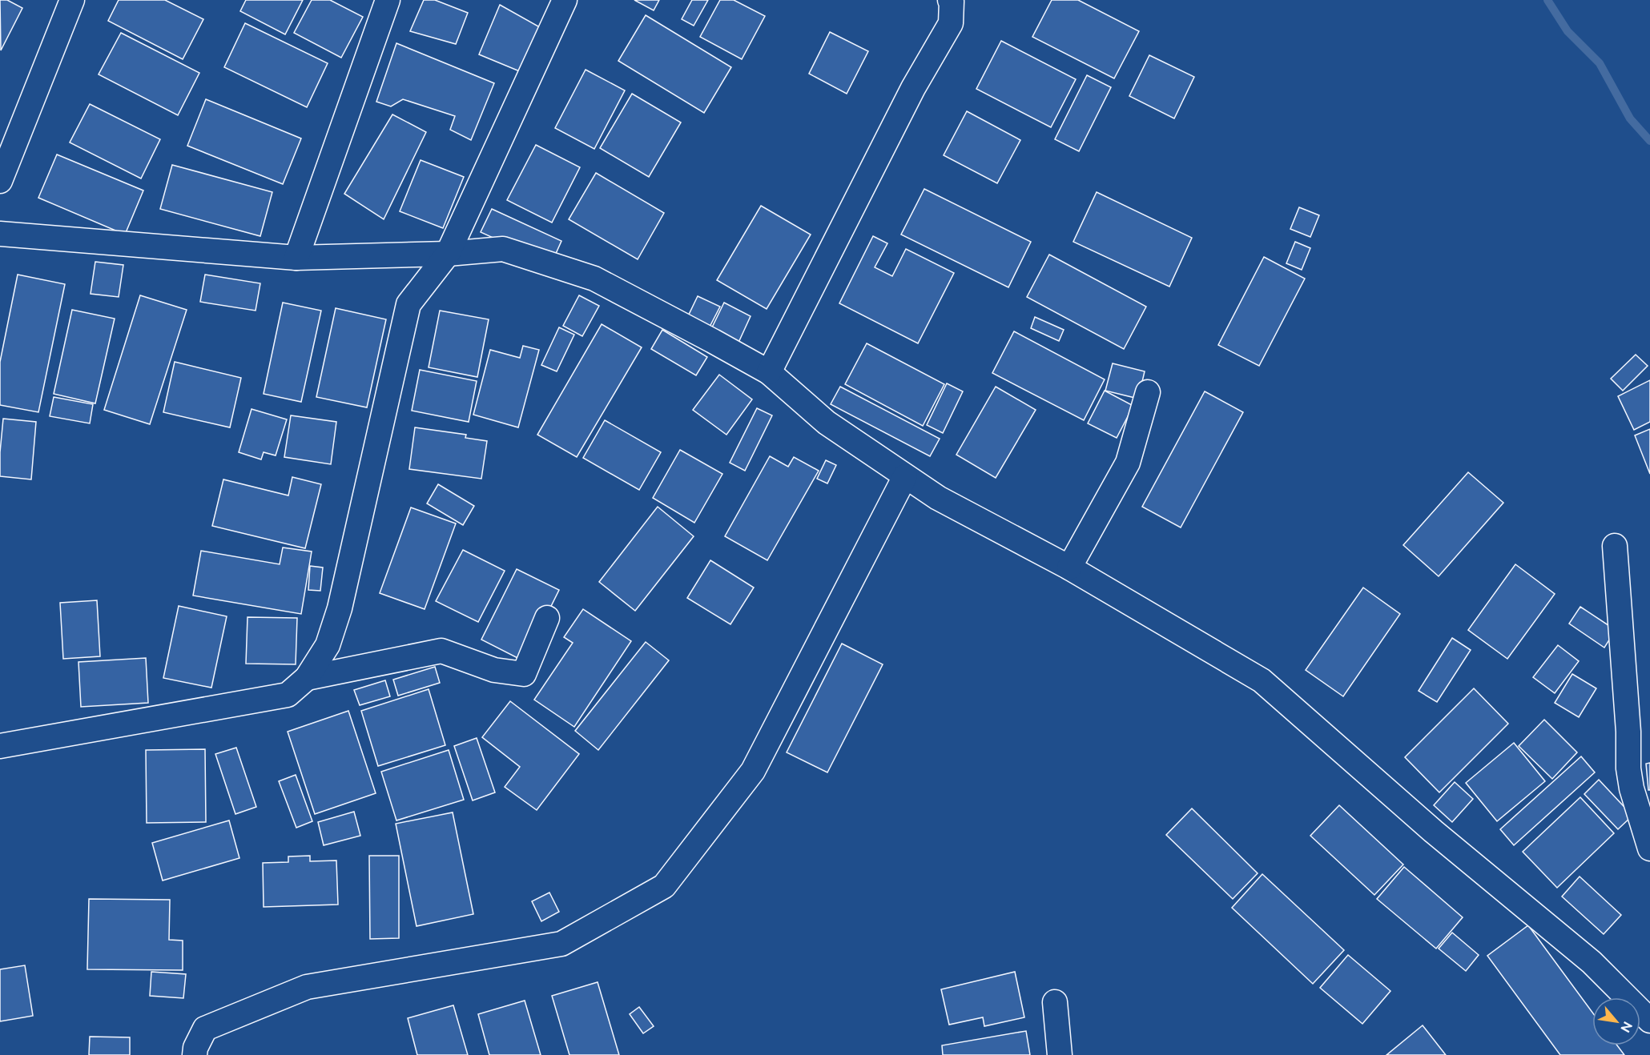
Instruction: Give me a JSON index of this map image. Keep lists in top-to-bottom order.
{
  "north": "bottom right"
}
